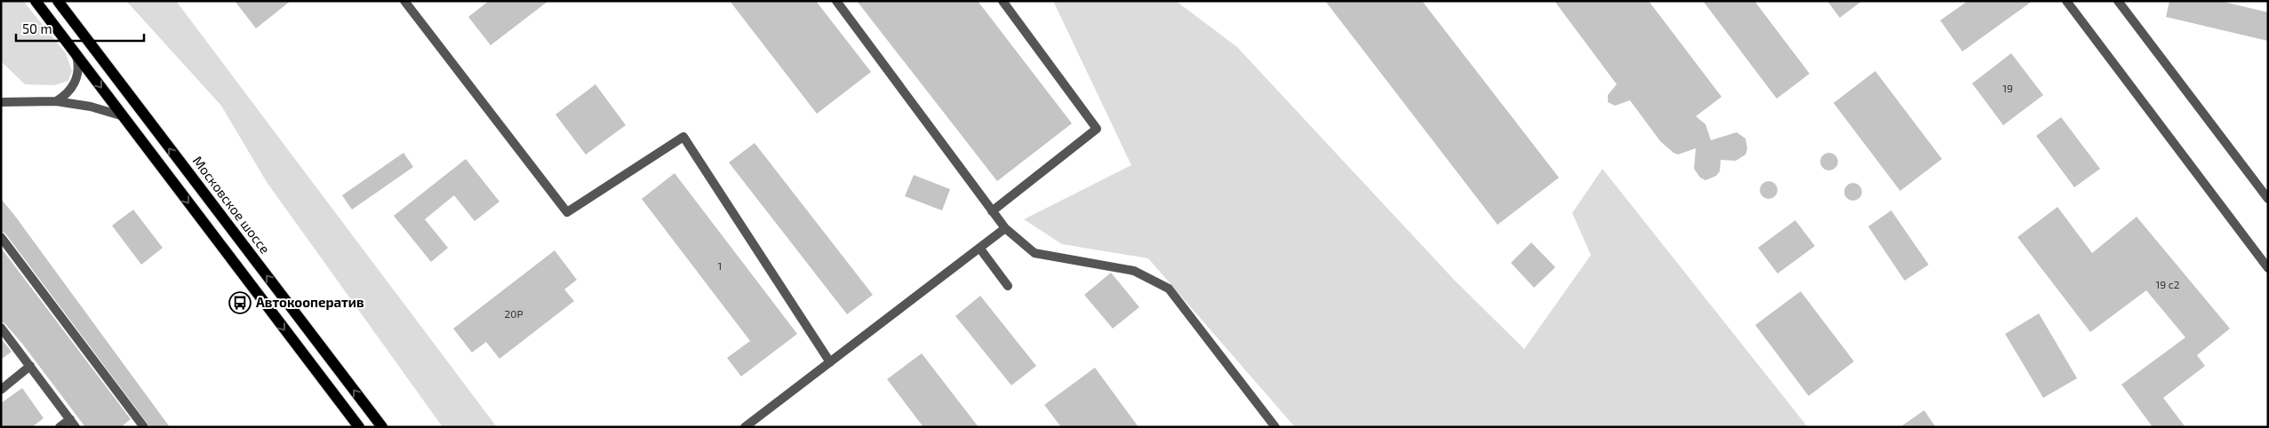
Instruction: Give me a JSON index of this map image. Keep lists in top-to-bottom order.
{
  "streets": {
    "main road": ["Московское шоссе"]
  },
  "places": {
    "bus stop": ["Автокооператив"]
  },
  "house_numbers": [
    "19",
    "1",
    "19 с2",
    "20Р"
  ],
  "scale_bar": "50 m"
}
